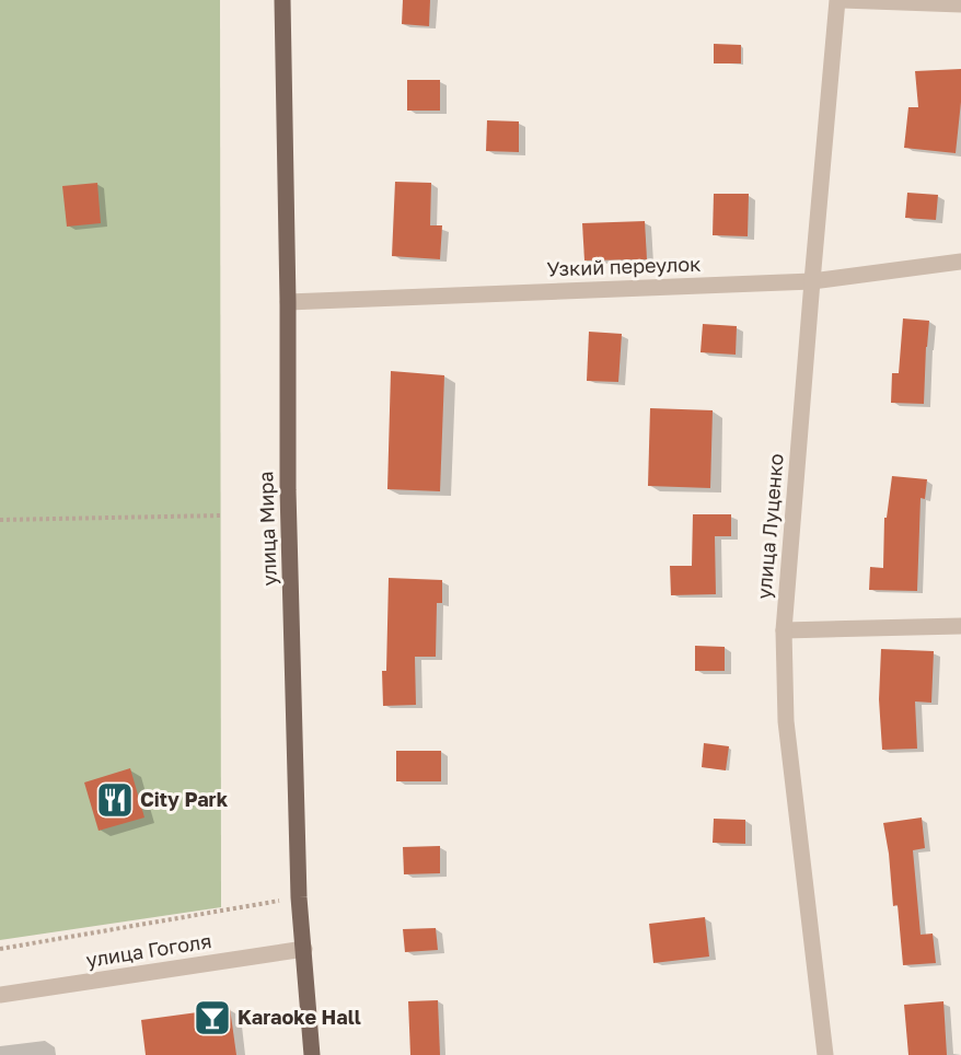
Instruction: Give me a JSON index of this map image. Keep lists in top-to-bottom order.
{
  "streets": {
    "main road": ["улица Мира"],
    "street": ["Узкий переулок", "улица Луценко", "улица Гоголя"]
  },
  "crossings": [
    ["Узкий переулок", "улица Луценко"],
    ["Узкий переулок", "улица Мира"],
    ["улица Мира", "улица Гоголя"]
  ],
  "places": {
    "restaurant": ["City Park"],
    "bar": ["Karaoke Hall"]
  }
}
